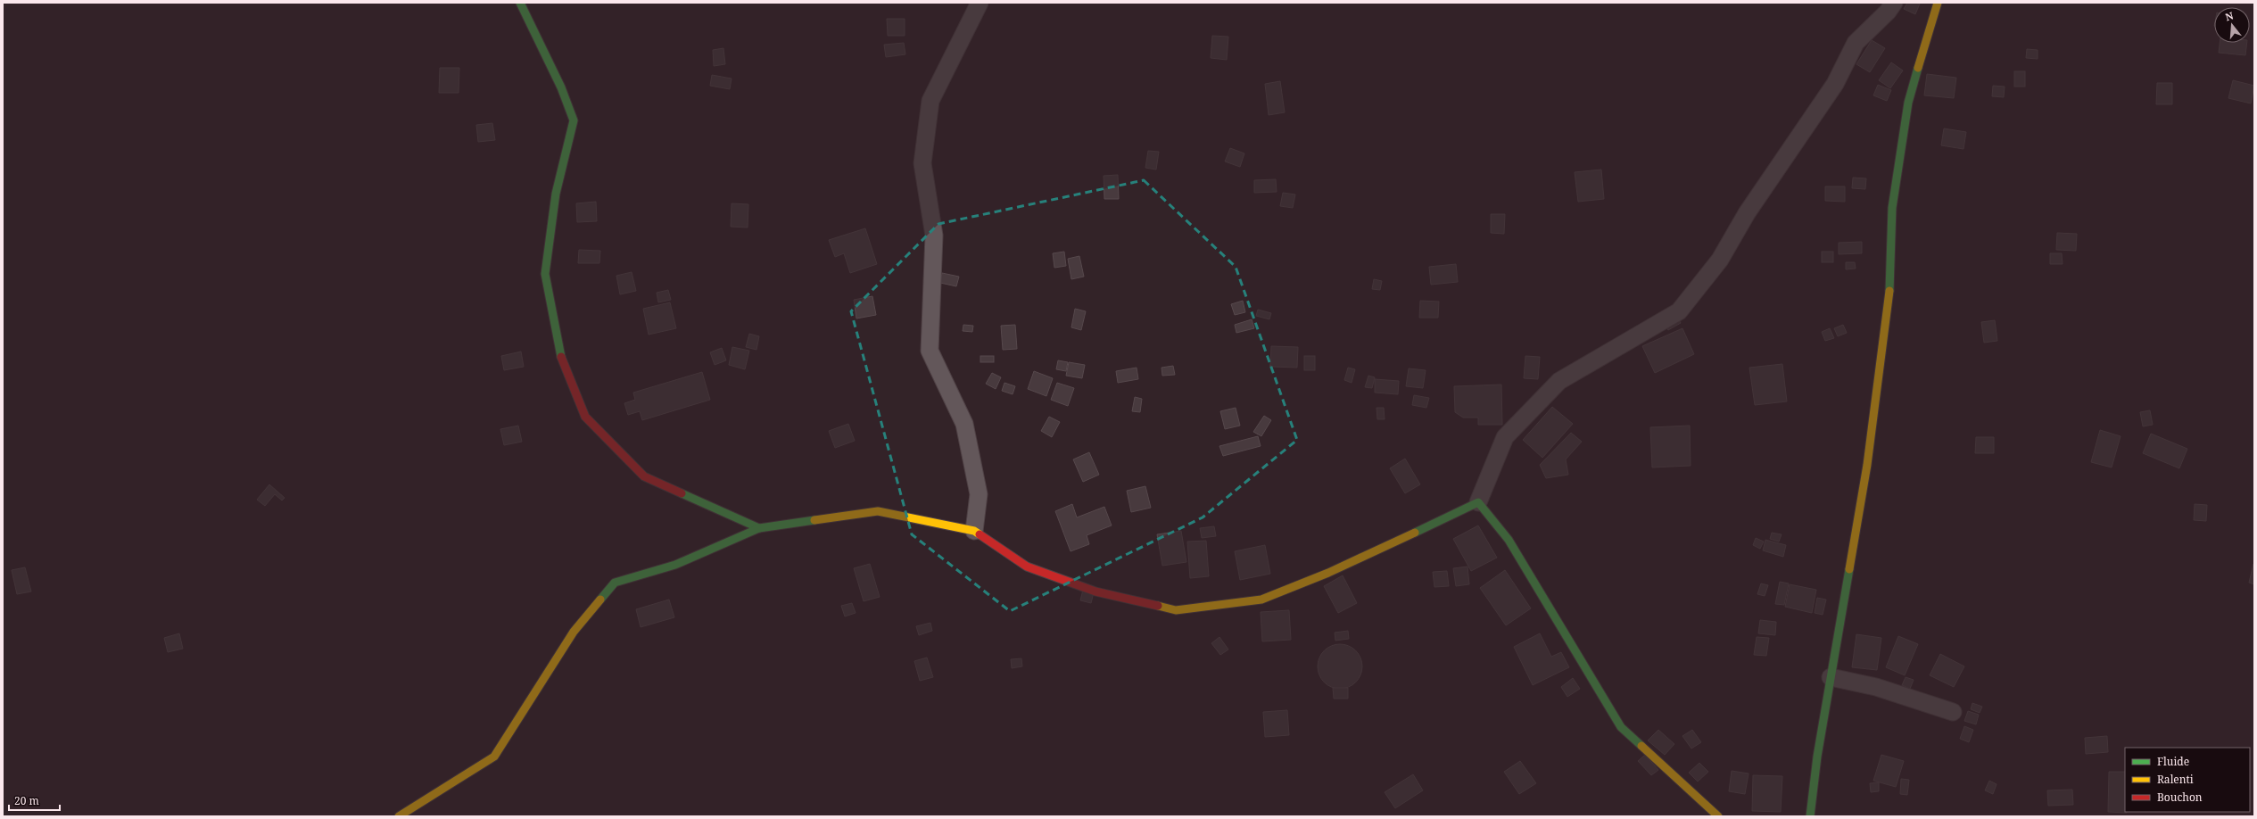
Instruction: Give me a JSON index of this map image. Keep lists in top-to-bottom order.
{
  "legend": ["Fluide", "Ralenti", "Bouchon"],
  "scale_bar": "20 m",
  "north": "top"
}
